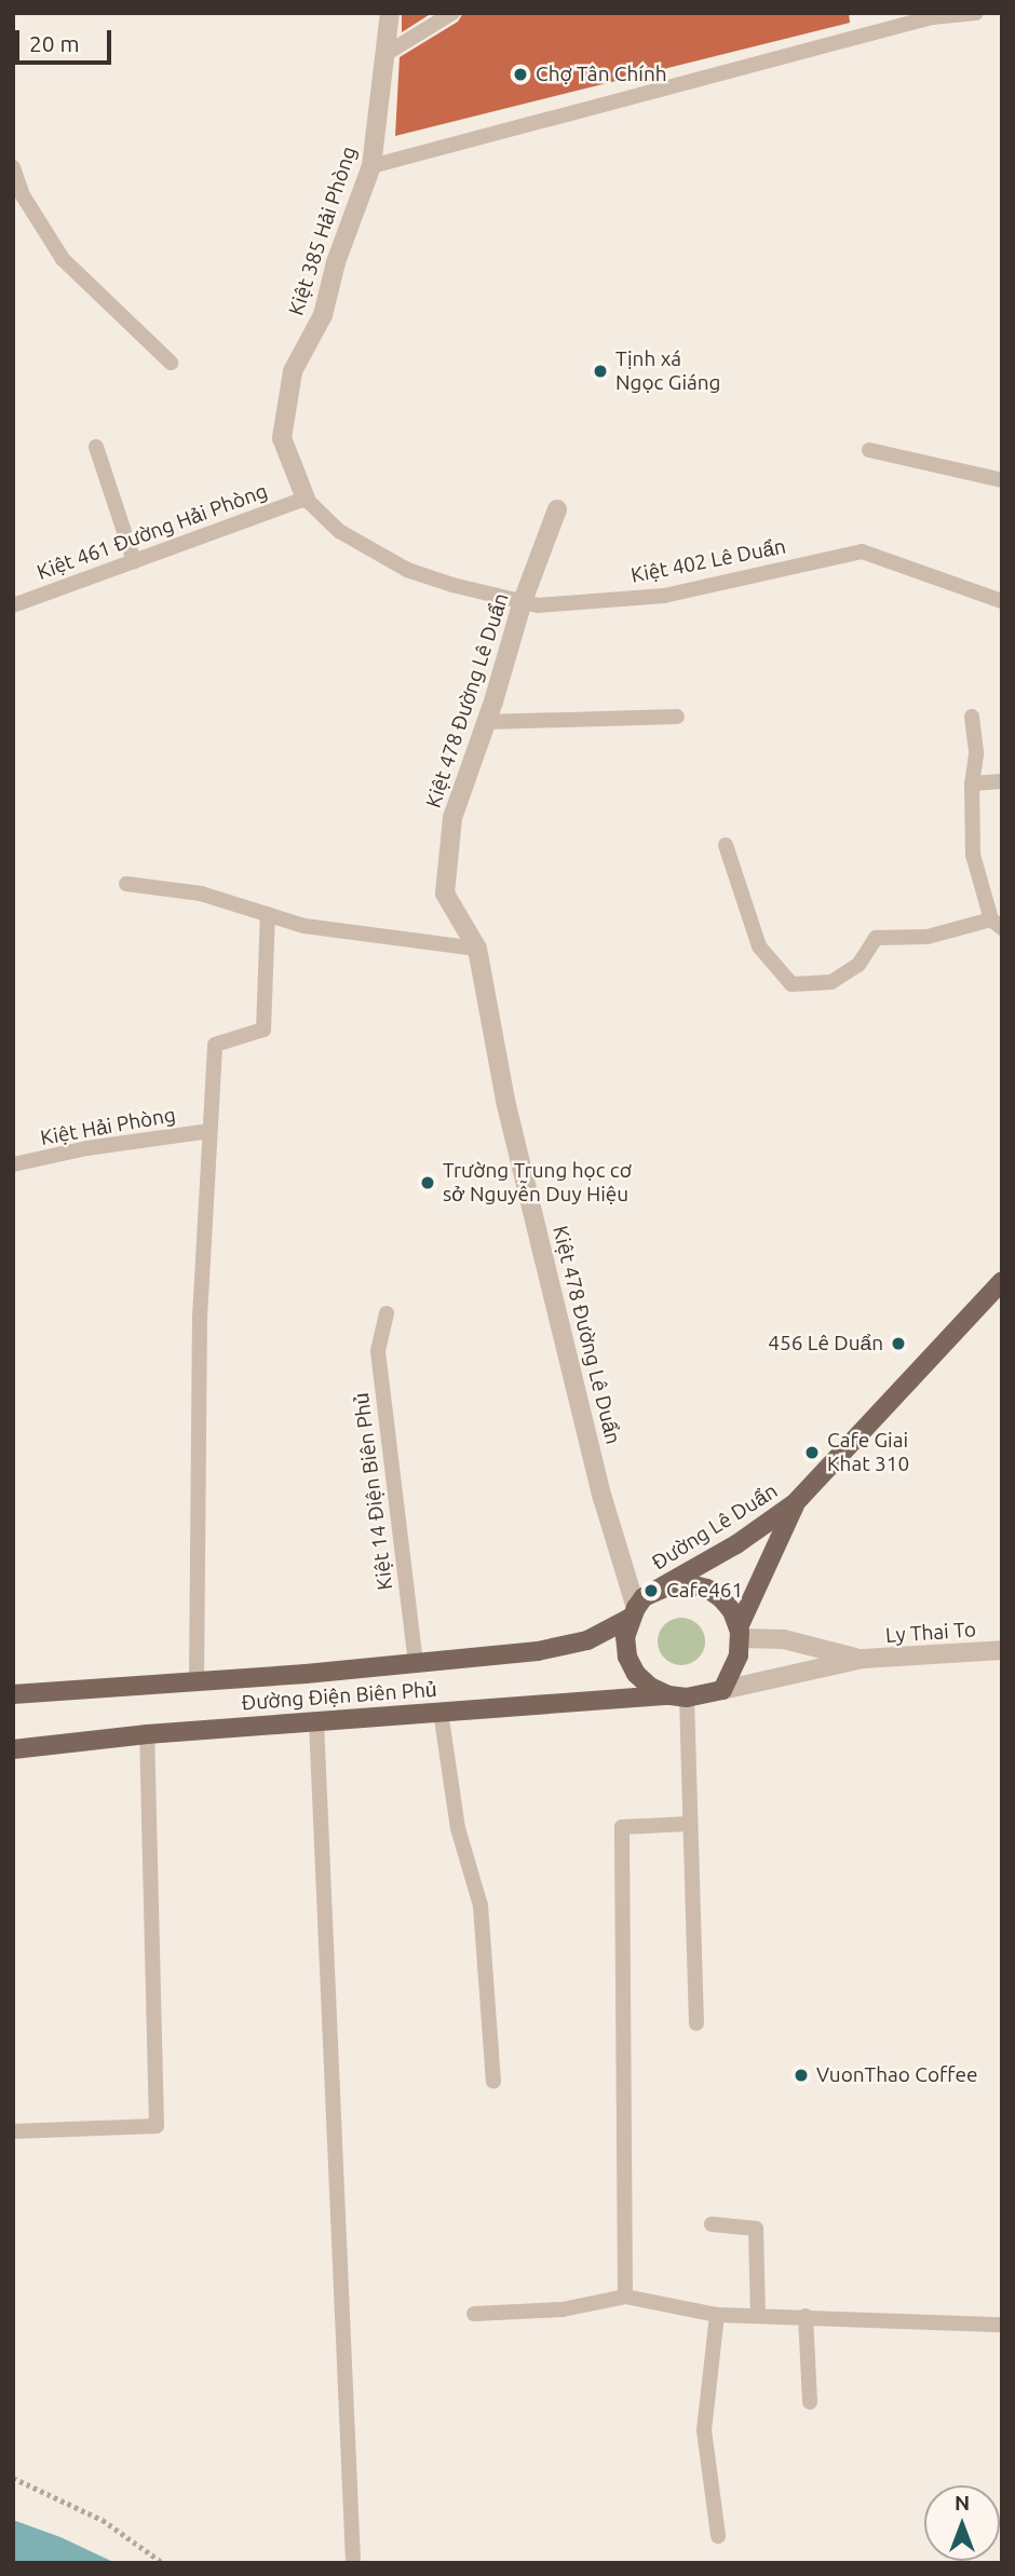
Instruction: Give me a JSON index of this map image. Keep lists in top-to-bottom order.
{
  "streets": {
    "main road": ["Đường Lê Duẩn", "Đường Điện Biên Phủ"],
    "street": ["Kiệt 385 Hải Phòng", "Kiệt 478 Đường Lê Duẩn", "Ly Thai To"],
    "lane": [
      "Kiệt 461 Đường Hải Phòng",
      "Kiệt 402 Lê Duẩn",
      "Kiệt Hải Phòng",
      "Kiệt 14 Điện Biên Phủ"
    ]
  },
  "crossings": [
    ["Kiệt 385 Hải Phòng", "Kiệt 461 Đường Hải Phòng"],
    ["Kiệt 385 Hải Phòng", "Kiệt 402 Lê Duẩn"],
    ["Kiệt 461 Đường Hải Phòng", "Kiệt 402 Lê Duẩn"],
    ["Kiệt 402 Lê Duẩn", "Kiệt 478 Đường Lê Duẩn"],
    ["Kiệt 478 Đường Lê Duẩn", "Đường Lê Duẩn"],
    ["Kiệt 478 Đường Lê Duẩn", "Đường Điện Biên Phủ"],
    ["Kiệt 14 Điện Biên Phủ", "Đường Điện Biên Phủ"],
    ["Đường Lê Duẩn", "Đường Điện Biên Phủ"]
  ],
  "places": [
    "Chợ Tân Chính",
    "Tịnh xá Ngọc Giáng",
    "Trường Trung học cơ sở Nguyễn Duy Hiệu",
    "456 Lê Duẩn",
    "Cafe Giai Khat 310",
    "Cafe461",
    "VuonThao Coffee"
  ],
  "scale_bar": "20 m",
  "north": "top"
}
